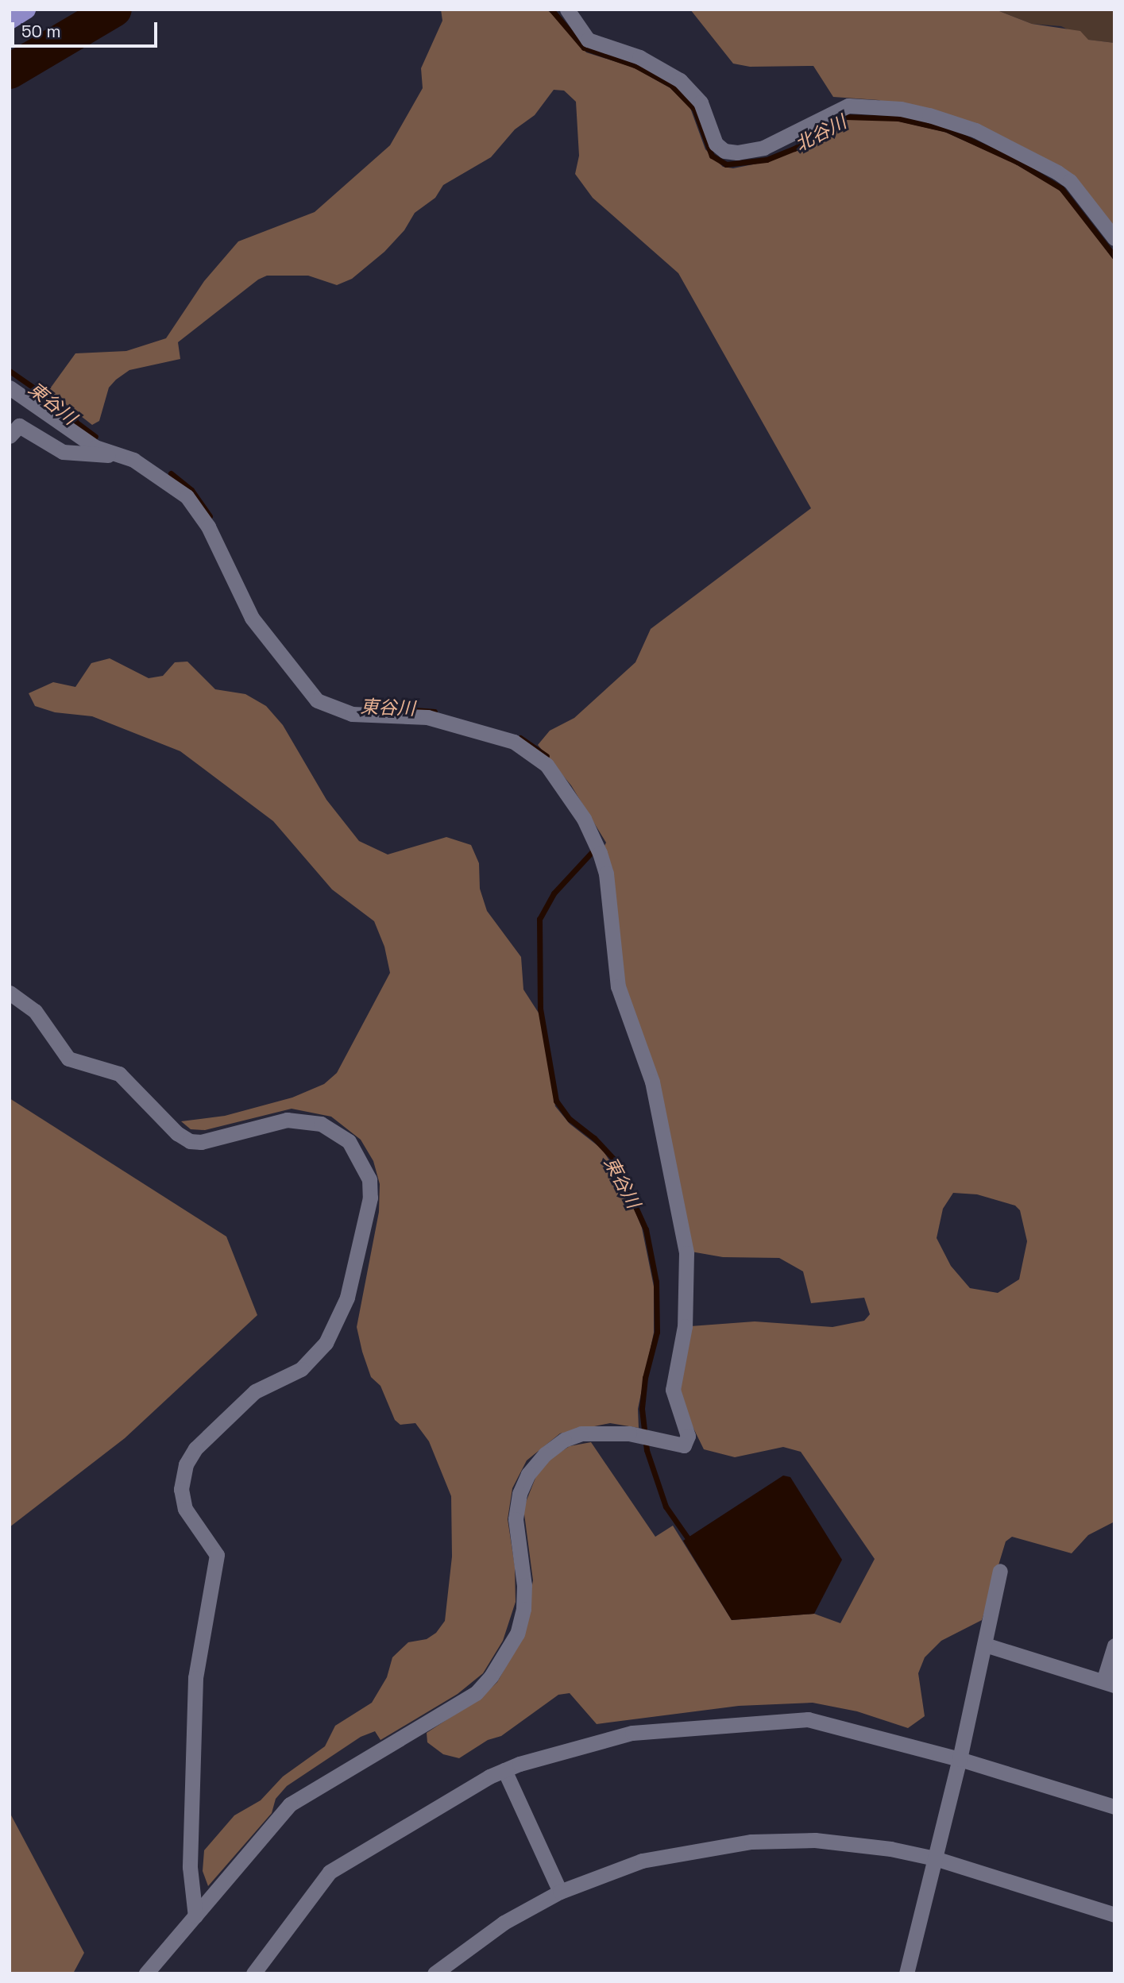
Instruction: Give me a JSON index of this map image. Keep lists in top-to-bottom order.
{
  "water": ["北谷川", "東谷川"],
  "scale_bar": "50 m"
}
